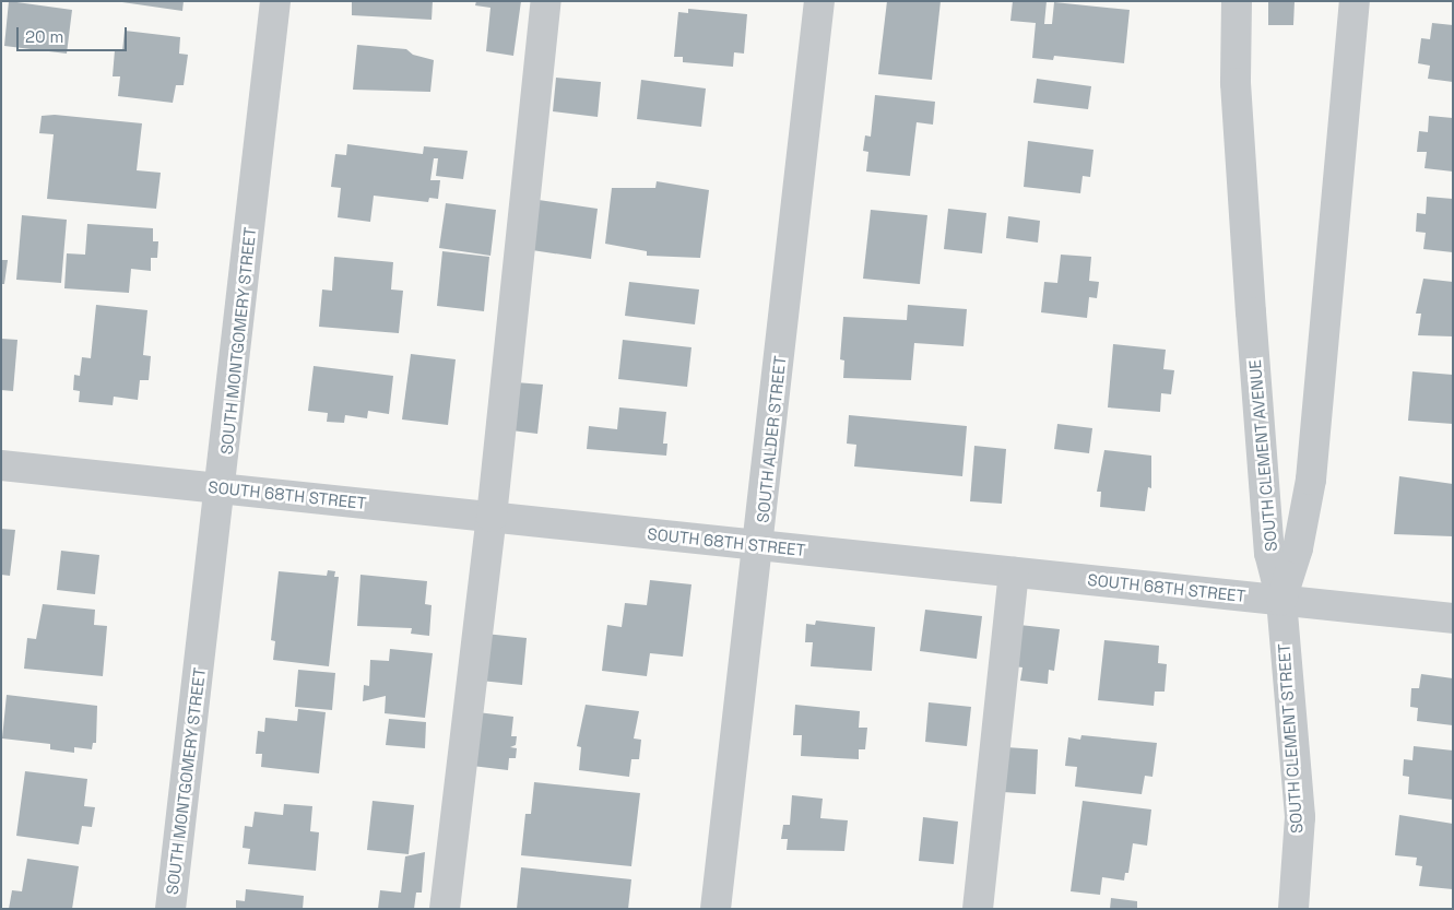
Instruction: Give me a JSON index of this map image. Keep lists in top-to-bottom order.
{
  "streets": {
    "street": [
      "SOUTH MONTGOMERY STREET",
      "SOUTH ALDER STREET",
      "SOUTH CLEMENT AVENUE",
      "SOUTH 68TH STREET",
      "SOUTH CLEMENT STREET"
    ]
  },
  "crossings": [
    ["SOUTH MONTGOMERY STREET", "SOUTH 68TH STREET"],
    ["SOUTH ALDER STREET", "SOUTH 68TH STREET"],
    ["SOUTH CLEMENT AVENUE", "SOUTH 68TH STREET"],
    ["SOUTH CLEMENT AVENUE", "SOUTH CLEMENT STREET"],
    ["SOUTH 68TH STREET", "SOUTH CLEMENT STREET"]
  ],
  "scale_bar": "20 m"
}
